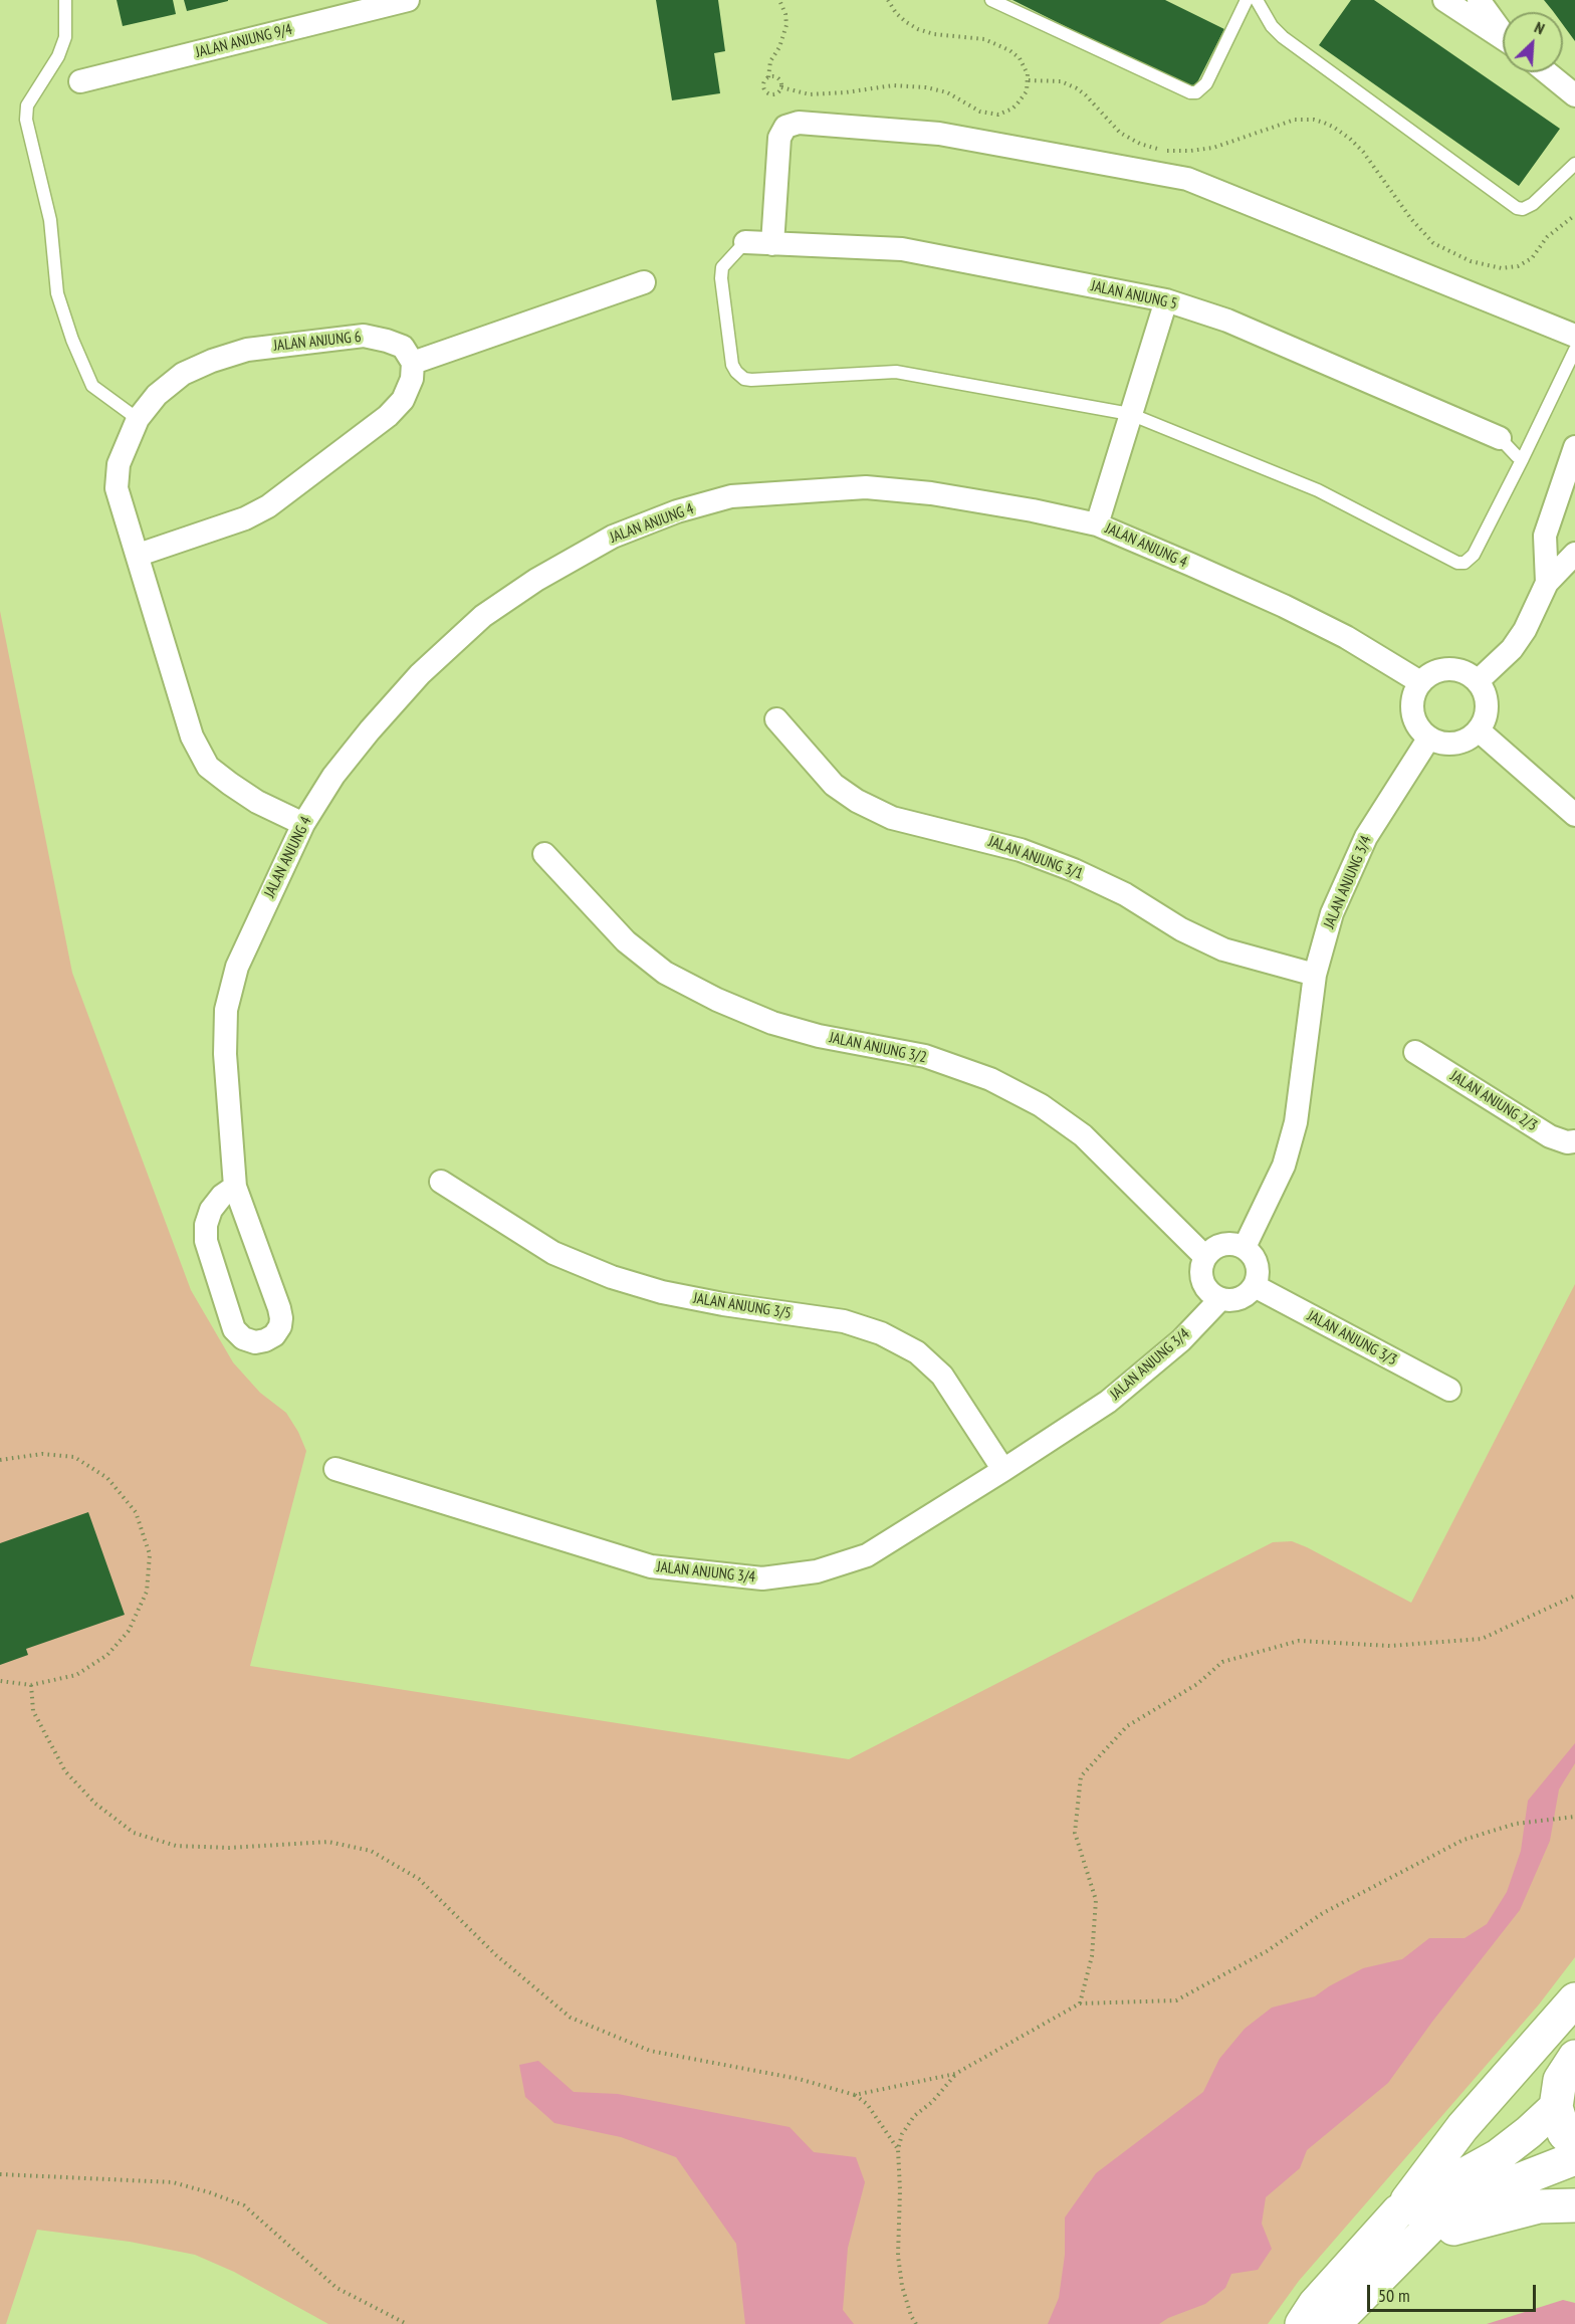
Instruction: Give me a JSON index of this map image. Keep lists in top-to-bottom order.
{
  "streets": {
    "street": [
      "JALAN ANJUNG 9/4",
      "JALAN ANJUNG 5",
      "JALAN ANJUNG 6",
      "JALAN ANJUNG 4",
      "JALAN ANJUNG 3/1",
      "JALAN ANJUNG 3/4",
      "JALAN ANJUNG 3/2",
      "JALAN ANJUNG 2/3",
      "JALAN ANJUNG 3/5",
      "JALAN ANJUNG 3/3"
    ]
  },
  "crossings": [
    ["JALAN ANJUNG 6", "JALAN ANJUNG 4"],
    ["JALAN ANJUNG 4", "JALAN ANJUNG 3/4"],
    ["JALAN ANJUNG 3/1", "JALAN ANJUNG 3/4"],
    ["JALAN ANJUNG 3/4", "JALAN ANJUNG 3/2"],
    ["JALAN ANJUNG 3/4", "JALAN ANJUNG 3/5"],
    ["JALAN ANJUNG 3/4", "JALAN ANJUNG 3/3"],
    ["JALAN ANJUNG 3/2", "JALAN ANJUNG 3/3"]
  ],
  "scale_bar": "50 m",
  "north": "top right"
}
